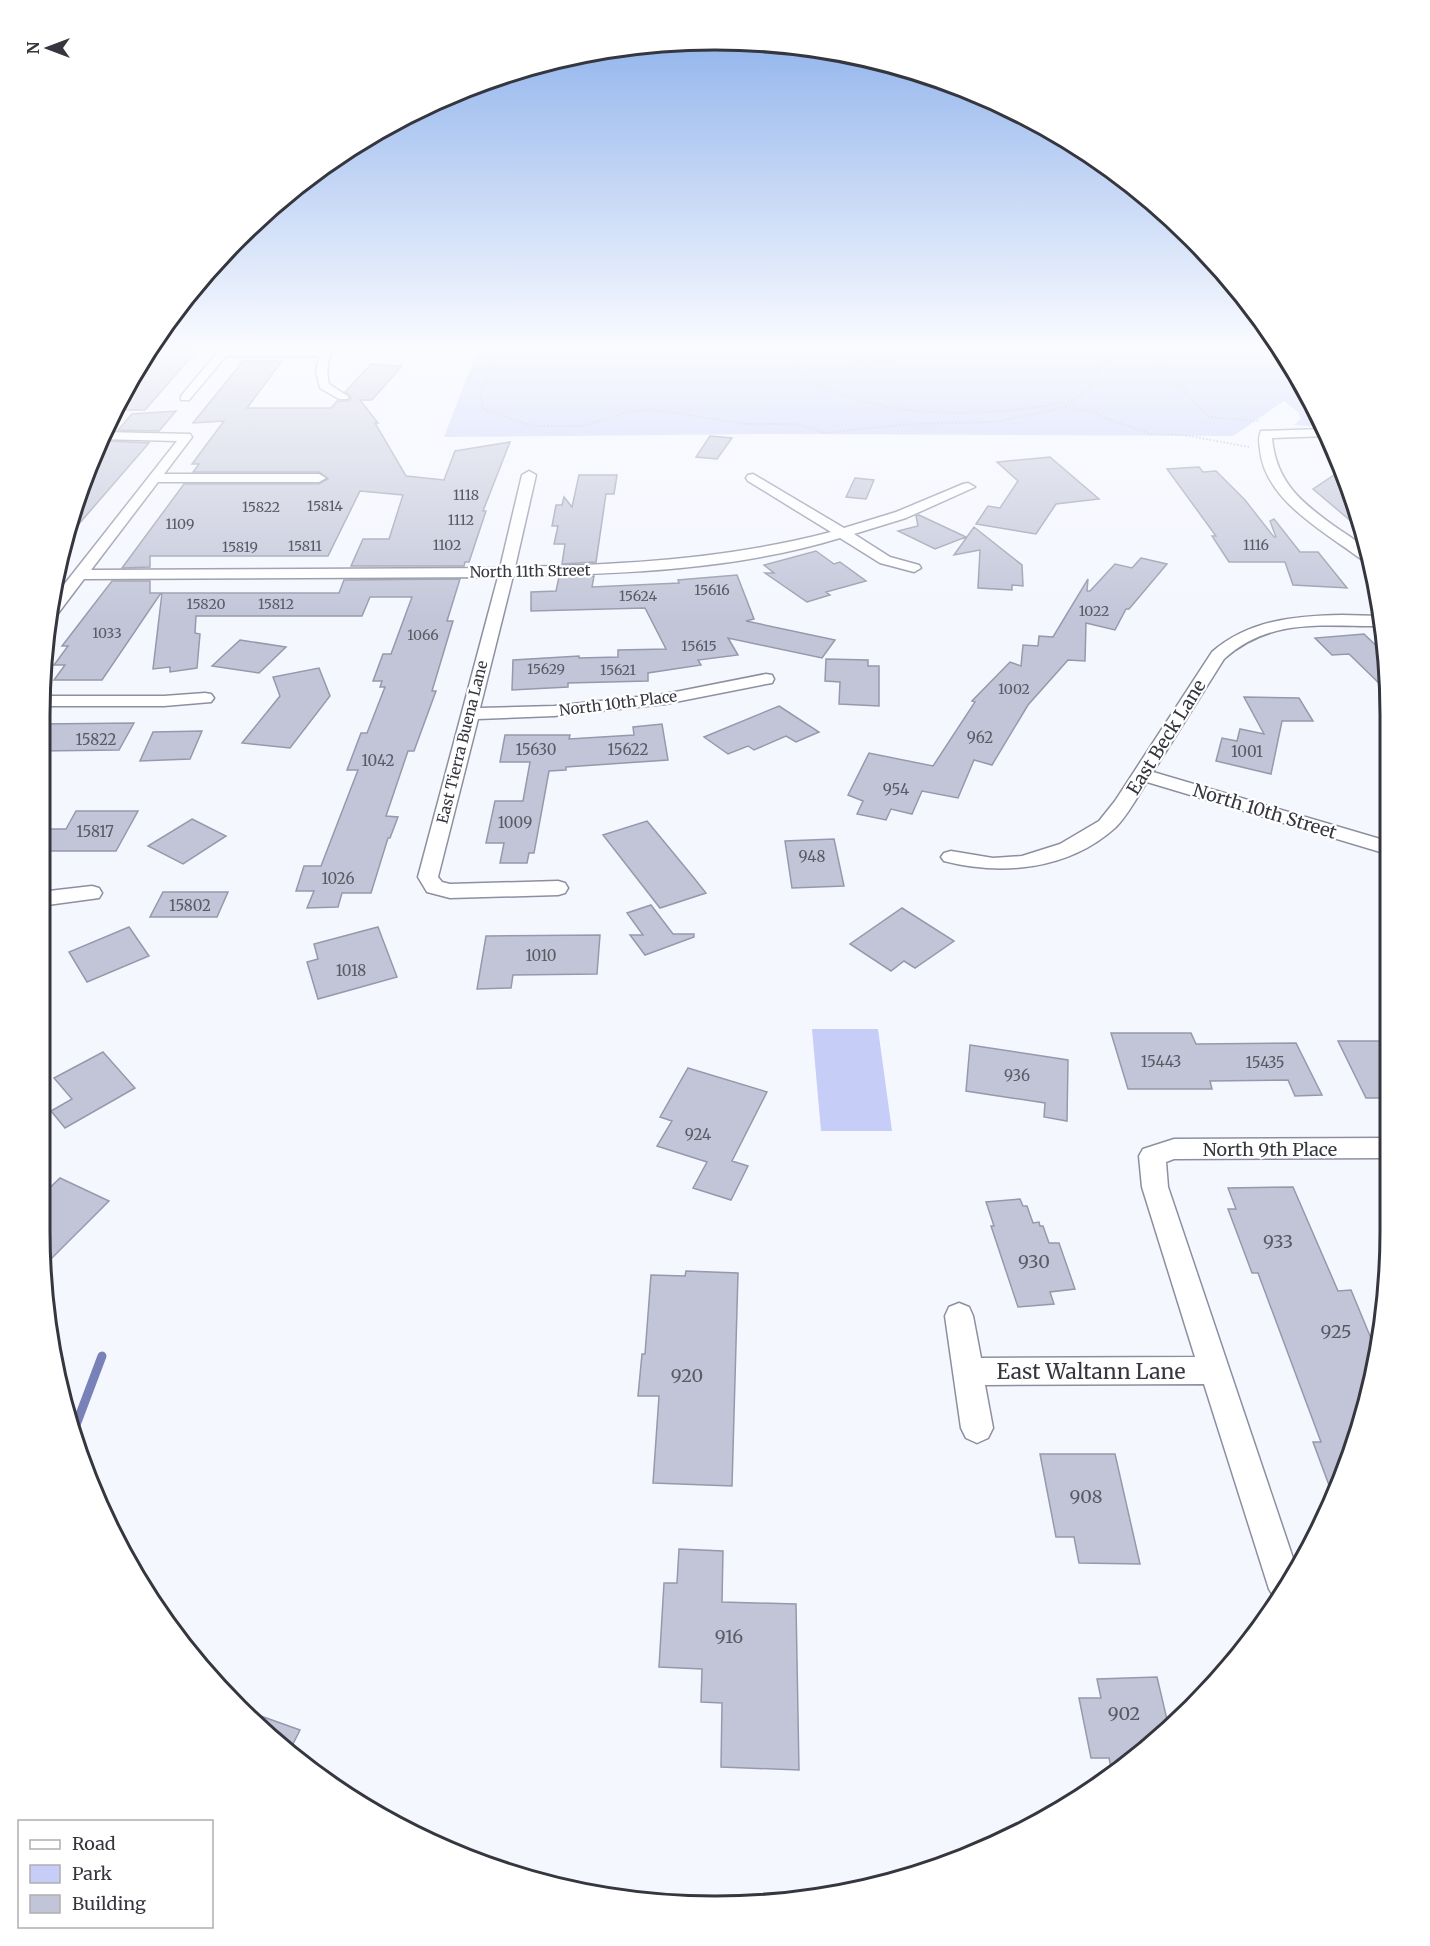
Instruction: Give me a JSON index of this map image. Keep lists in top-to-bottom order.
{
  "streets": {
    "street": [
      "North 11th Street",
      "North 10th Place",
      "East Beck Lane",
      "East Tierra Buena Lane",
      "North 10th Street",
      "North 9th Place",
      "East Waltann Lane"
    ]
  },
  "crossings": [
    ["North 11th Street", "East Tierra Buena Lane"],
    ["North 10th Place", "East Tierra Buena Lane"],
    ["East Beck Lane", "North 10th Street"],
    ["North 9th Place", "East Waltann Lane"]
  ],
  "house_numbers": [
    "1118",
    "15814",
    "15822",
    "1112",
    "1109",
    "1102",
    "1116",
    "15811",
    "15819",
    "15616",
    "15624",
    "15820",
    "15812",
    "1022",
    "1033",
    "1066",
    "15615",
    "15629",
    "15621",
    "1002",
    "962",
    "15822",
    "15630",
    "15622",
    "1001",
    "1042",
    "954",
    "1009",
    "15817",
    "948",
    "1026",
    "15802",
    "1010",
    "1018",
    "15443",
    "15435",
    "936",
    "924",
    "933",
    "930",
    "925",
    "920",
    "908",
    "916",
    "902"
  ],
  "legend": ["Road", "Park", "Building"],
  "north": "left"
}
